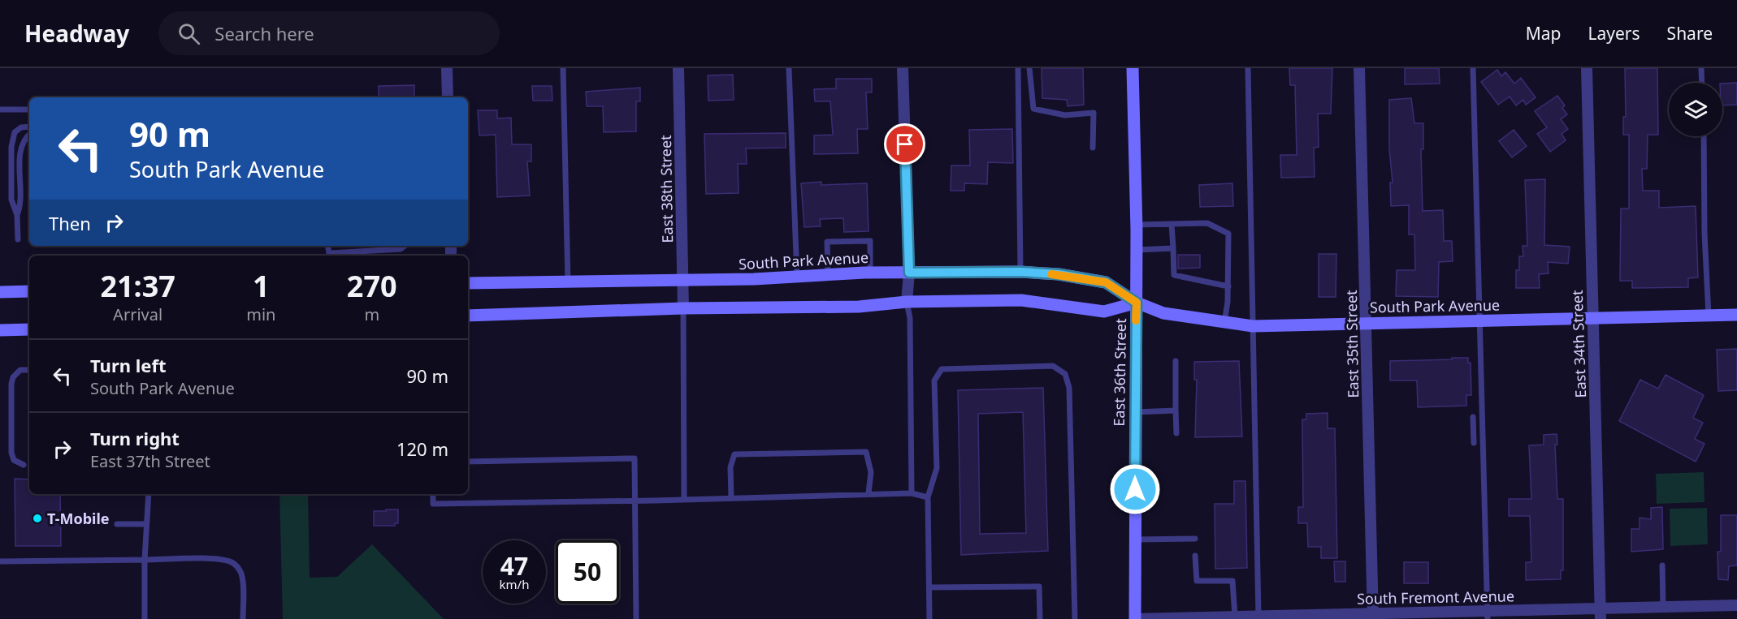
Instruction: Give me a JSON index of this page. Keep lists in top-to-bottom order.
{
  "streets": {
    "main road": ["South Park Avenue", "East 36th Street"],
    "street": [
      "East 38th Street",
      "East 35th Street",
      "East 34th Street",
      "South Fremont Avenue"
    ]
  },
  "crossings": [
    ["East 38th Street", "South Park Avenue"],
    ["South Park Avenue", "East 35th Street"],
    ["South Park Avenue", "East 34th Street"],
    ["South Park Avenue", "East 36th Street"],
    ["East 35th Street", "South Fremont Avenue"],
    ["East 34th Street", "South Fremont Avenue"],
    ["East 36th Street", "South Fremont Avenue"]
  ],
  "places": ["T-Mobile"],
  "page": {
    "header": "Headway",
    "search": "Search here",
    "nav": ["Map", "Layers", "Share"],
    "turn": ["90 m", "South Park Avenue"],
    "then": "Then",
    "eta": [
      "21:37",
      "Arrival",
      "1",
      "min",
      "270",
      "m"
    ],
    "list": [
      {
        "name": "Turn left",
        "note": "South Park Avenue",
        "value": "90 m"
      },
      {
        "name": "Turn right",
        "note": "East 37th Street",
        "value": "120 m"
      }
    ],
    "speed": "47 km/h",
    "limit": "50"
  }
}
